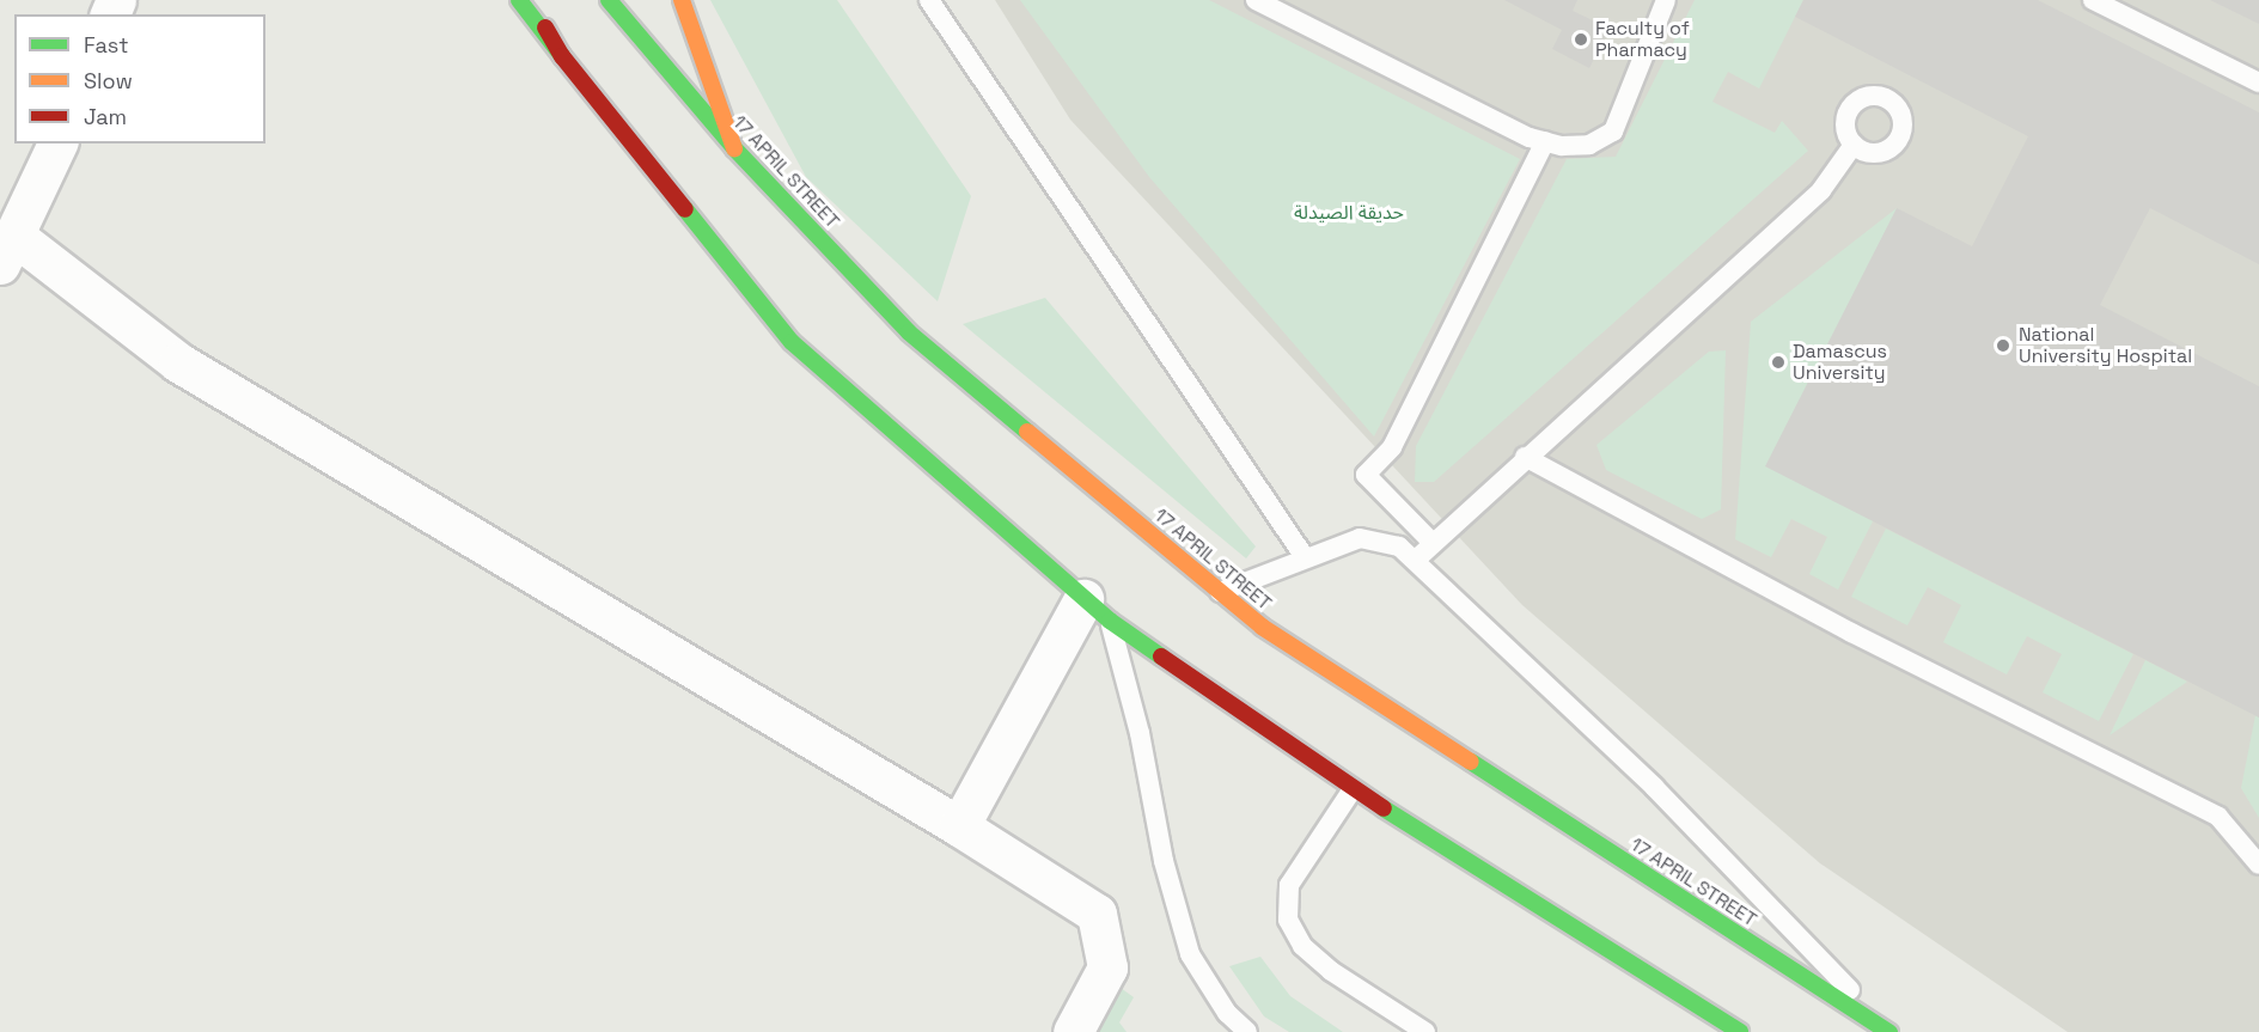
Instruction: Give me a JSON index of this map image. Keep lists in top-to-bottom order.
{
  "streets": {
    "main road": ["17 APRIL STREET"]
  },
  "parks": ["حديقة الصيدلة"],
  "places": ["Faculty of Pharmacy", "National University Hospital", "Damascus University"],
  "legend": ["Fast", "Slow", "Jam"]
}
